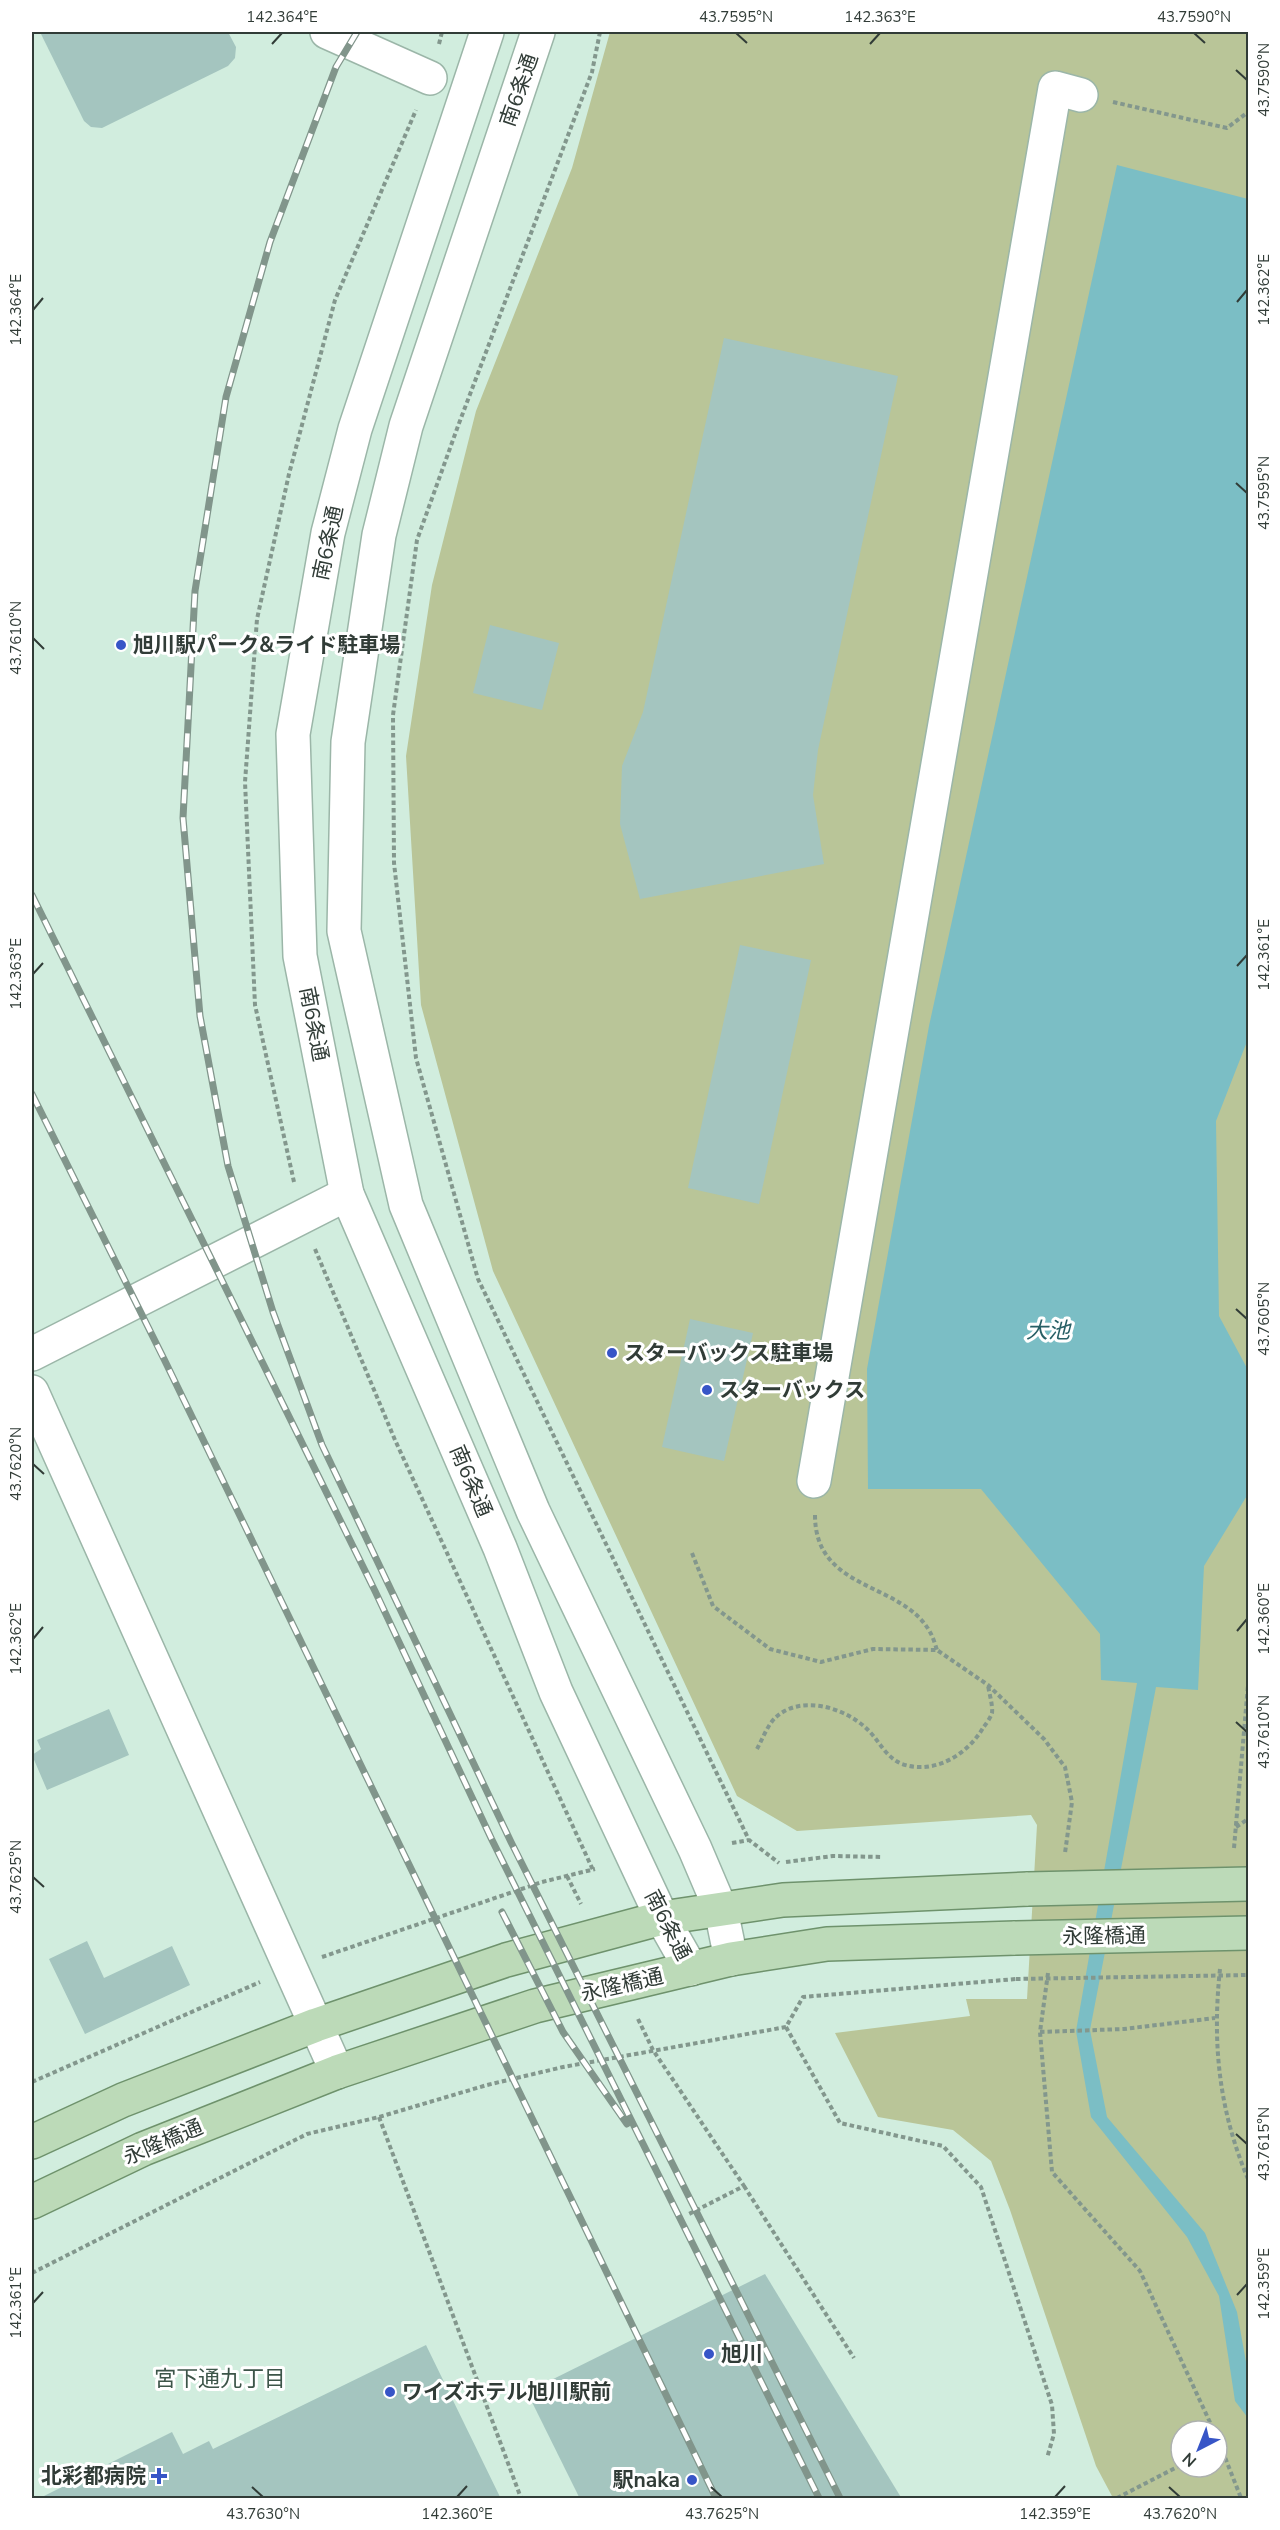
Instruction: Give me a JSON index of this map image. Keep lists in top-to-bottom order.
{
  "streets": {
    "main road": ["永隆橋通"],
    "street": ["南6条通"]
  },
  "crossings": [
    ["南6条通", "永隆橋通"]
  ],
  "districts": ["宮下通九丁目"],
  "water": ["大池"],
  "places": {
    "other": [
      "旭川駅パーク&ライド駐車場",
      "スターバックス駐車場",
      "スターバックス",
      "旭川",
      "ワイズホテル旭川駅前",
      "駅naka"
    ],
    "health": ["北彩都病院"]
  },
  "north": "bottom left",
  "coordinates": [
    "142.364°E",
    "43.7595°N",
    "142.363°E",
    "43.7590°N",
    "142.362°E",
    "43.7610°N",
    "142.361°E",
    "43.7605°N",
    "43.7620°N",
    "142.360°E",
    "43.7625°N",
    "43.7615°N",
    "142.359°E",
    "43.7630°N"
  ]
}
